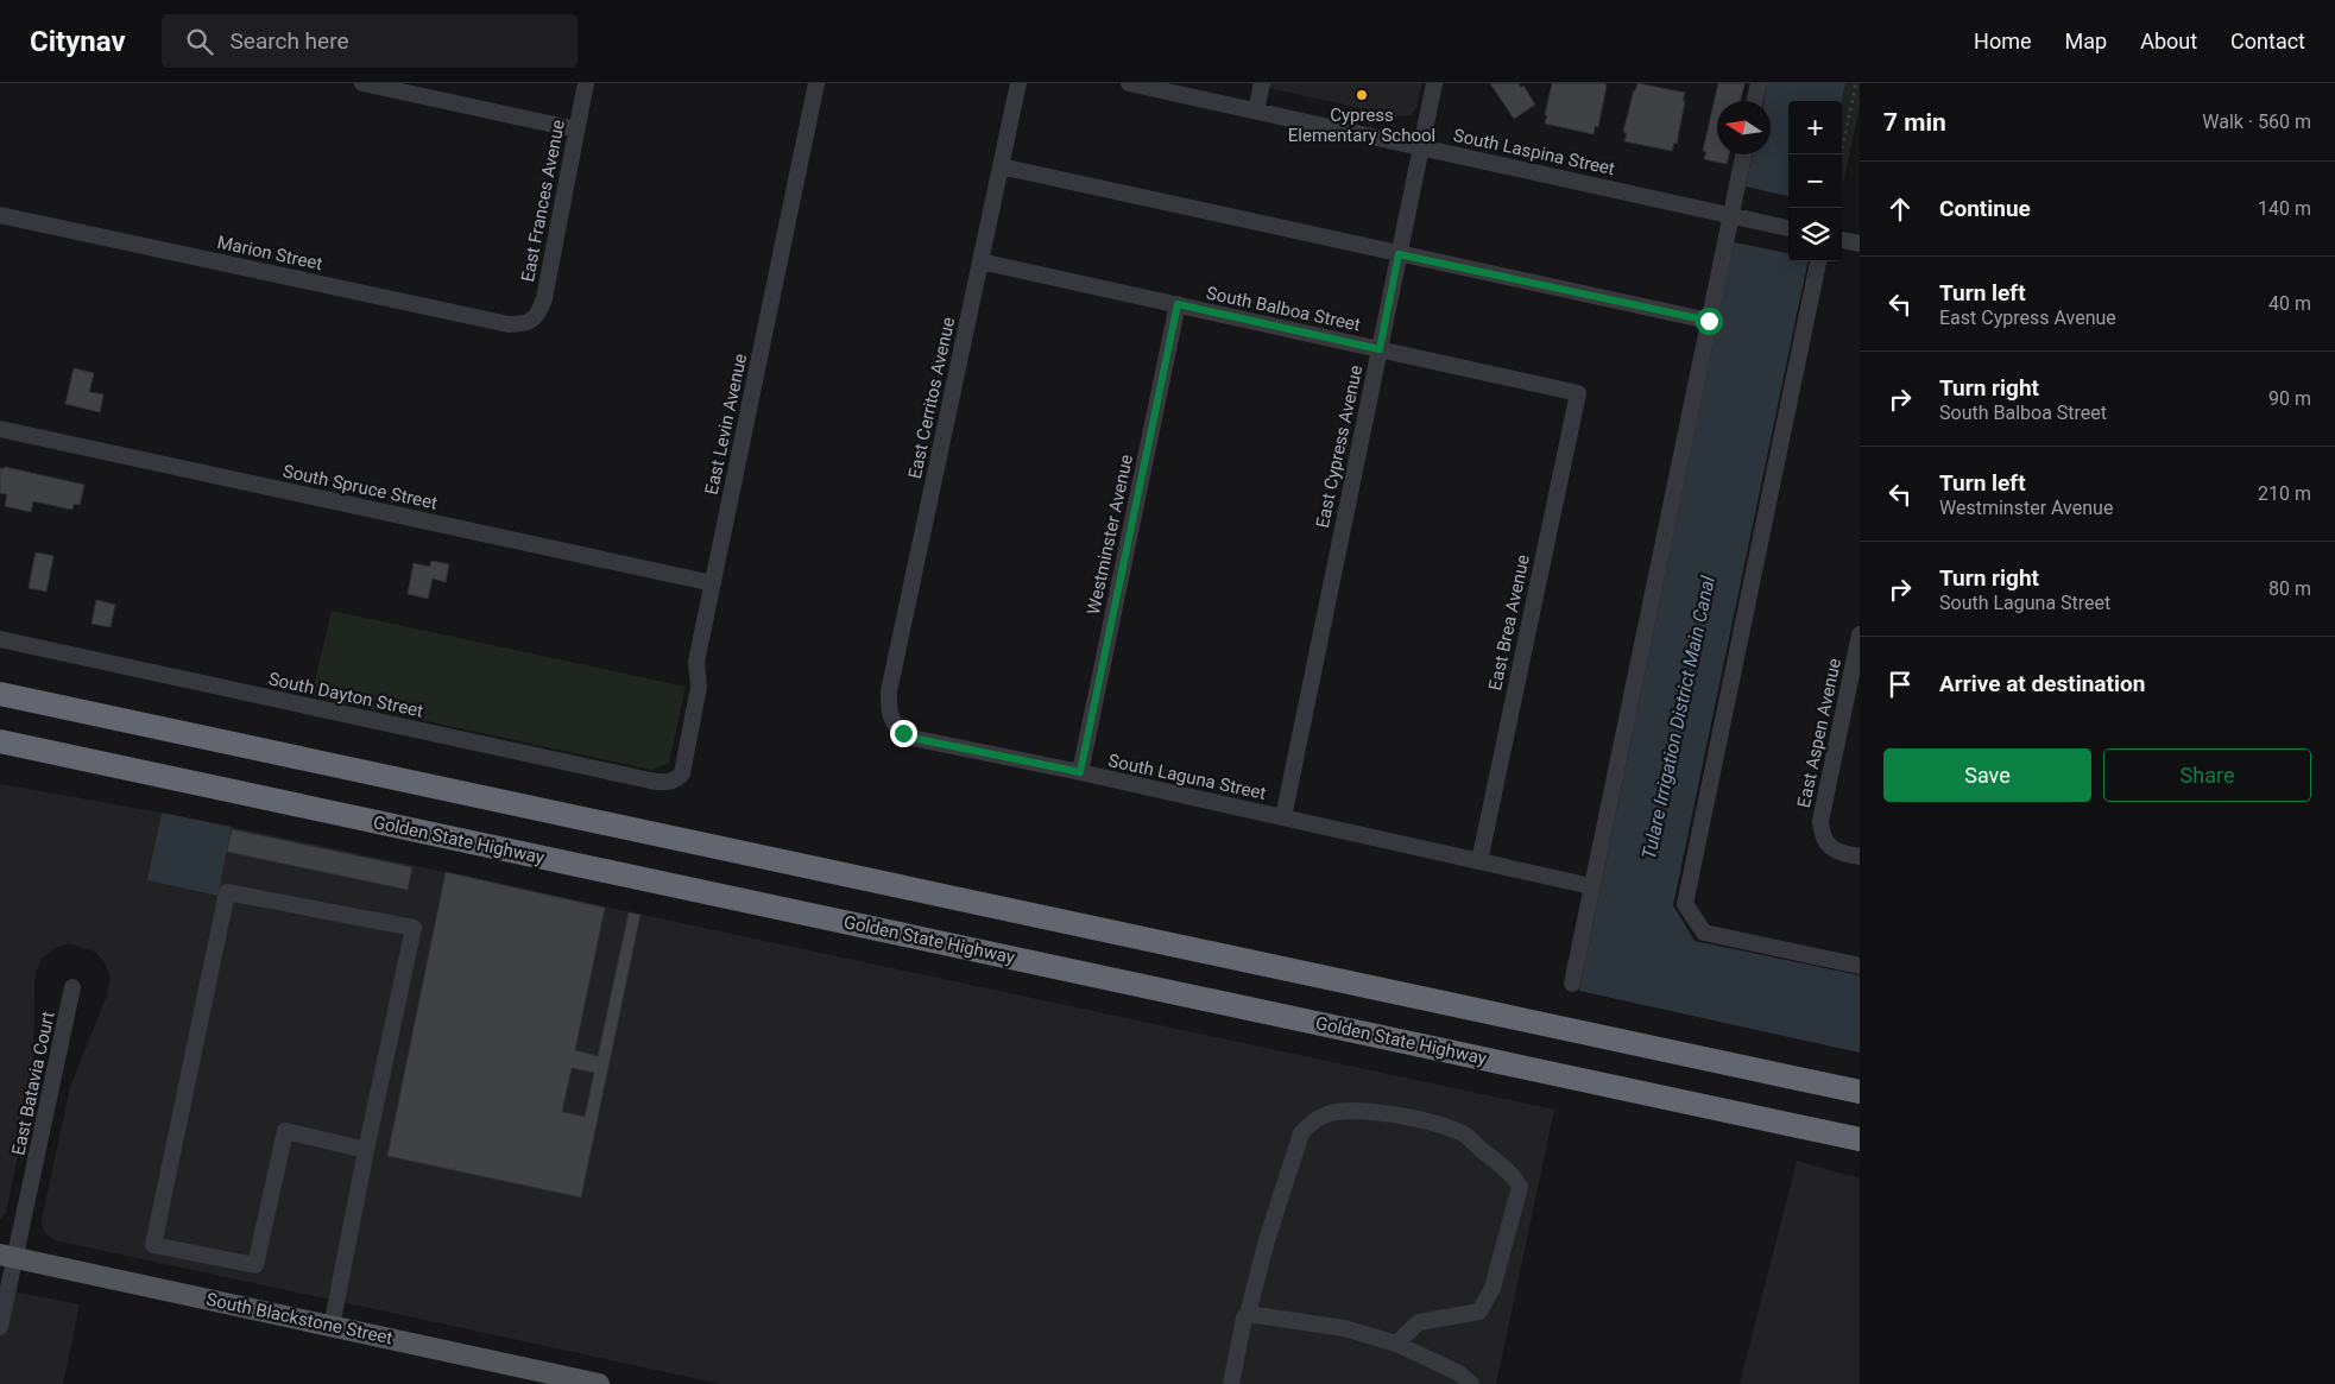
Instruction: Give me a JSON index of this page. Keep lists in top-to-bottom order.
{
  "streets": {
    "highway": ["Golden State Highway"],
    "main road": ["South Blackstone Street"],
    "street": [
      "South Laspina Street",
      "East Frances Avenue",
      "Marion Street",
      "South Balboa Street",
      "East Cerritos Avenue",
      "East Levin Avenue",
      "East Cypress Avenue",
      "South Spruce Street",
      "Westminster Avenue",
      "East Brea Avenue",
      "South Dayton Street",
      "East Aspen Avenue",
      "South Laguna Street",
      "East Batavia Court"
    ]
  },
  "crossings": [
    ["South Laspina Street", "East Cypress Avenue"],
    ["East Frances Avenue", "Marion Street"],
    ["South Balboa Street", "East Cerritos Avenue"],
    ["South Balboa Street", "East Cypress Avenue"],
    ["South Balboa Street", "Westminster Avenue"],
    ["South Balboa Street", "East Brea Avenue"],
    ["East Cerritos Avenue", "South Laguna Street"],
    ["East Levin Avenue", "South Spruce Street"],
    ["East Levin Avenue", "South Dayton Street"],
    ["East Cypress Avenue", "South Laguna Street"],
    ["Westminster Avenue", "South Laguna Street"],
    ["East Brea Avenue", "South Laguna Street"],
    ["East Batavia Court", "South Blackstone Street"]
  ],
  "water": ["Tulare Irrigation District Main Canal"],
  "places": ["Cypress Elementary School"],
  "north": "left",
  "page": {
    "header": "Citynav",
    "search": "Search here",
    "nav": [
      "Home",
      "Map",
      "About",
      "Contact"
    ],
    "heading": ["7 min", "Walk · 560 m"],
    "map_buttons": ["+", "−"],
    "list": [
      ["Continue", "140 m"],
      ["Turn left", "East Cypress Avenue", "40 m"],
      ["Turn right", "South Balboa Street", "90 m"],
      ["Turn left", "Westminster Avenue", "210 m"],
      ["Turn right", "South Laguna Street", "80 m"],
      "Arrive at destination"
    ],
    "buttons": ["Save", "Share"]
  }
}
